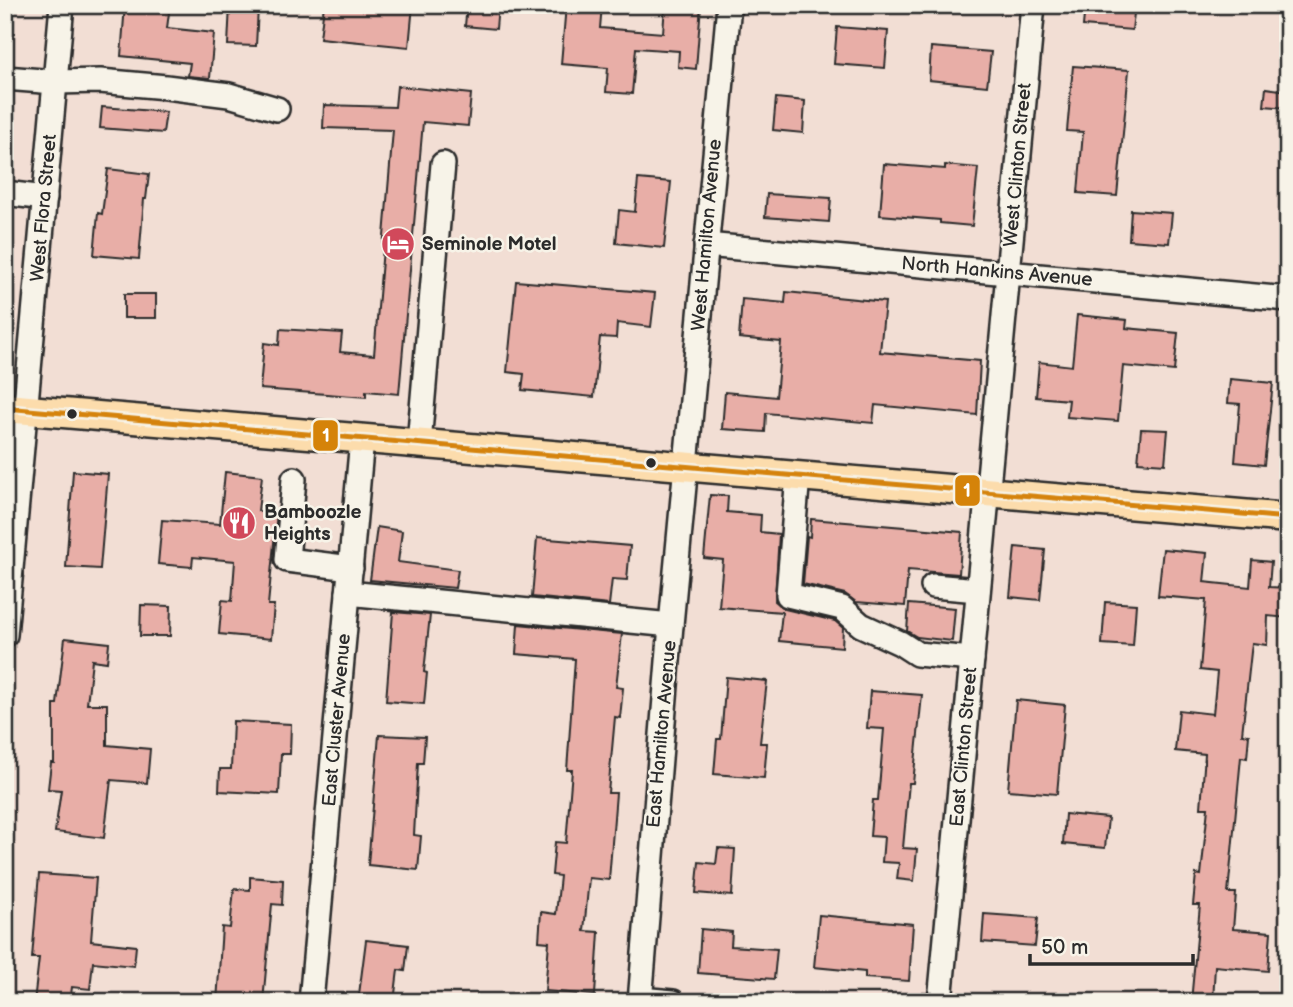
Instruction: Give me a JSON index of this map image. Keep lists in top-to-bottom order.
{
  "streets": {
    "street": [
      "West Clinton Street",
      "West Flora Street",
      "West Hamilton Avenue",
      "North Hankins Avenue",
      "East Cluster Avenue",
      "East Hamilton Avenue",
      "East Clinton Street"
    ]
  },
  "crossings": [
    ["West Clinton Street", "North Hankins Avenue"],
    ["West Clinton Street", "East Clinton Street"],
    ["West Hamilton Avenue", "North Hankins Avenue"],
    ["West Hamilton Avenue", "East Hamilton Avenue"]
  ],
  "places": {
    "hotel": ["Seminole Motel"],
    "restaurant": ["Bamboozle Heights"]
  },
  "lines": ["transit line 1"],
  "scale_bar": "50 m"
}
